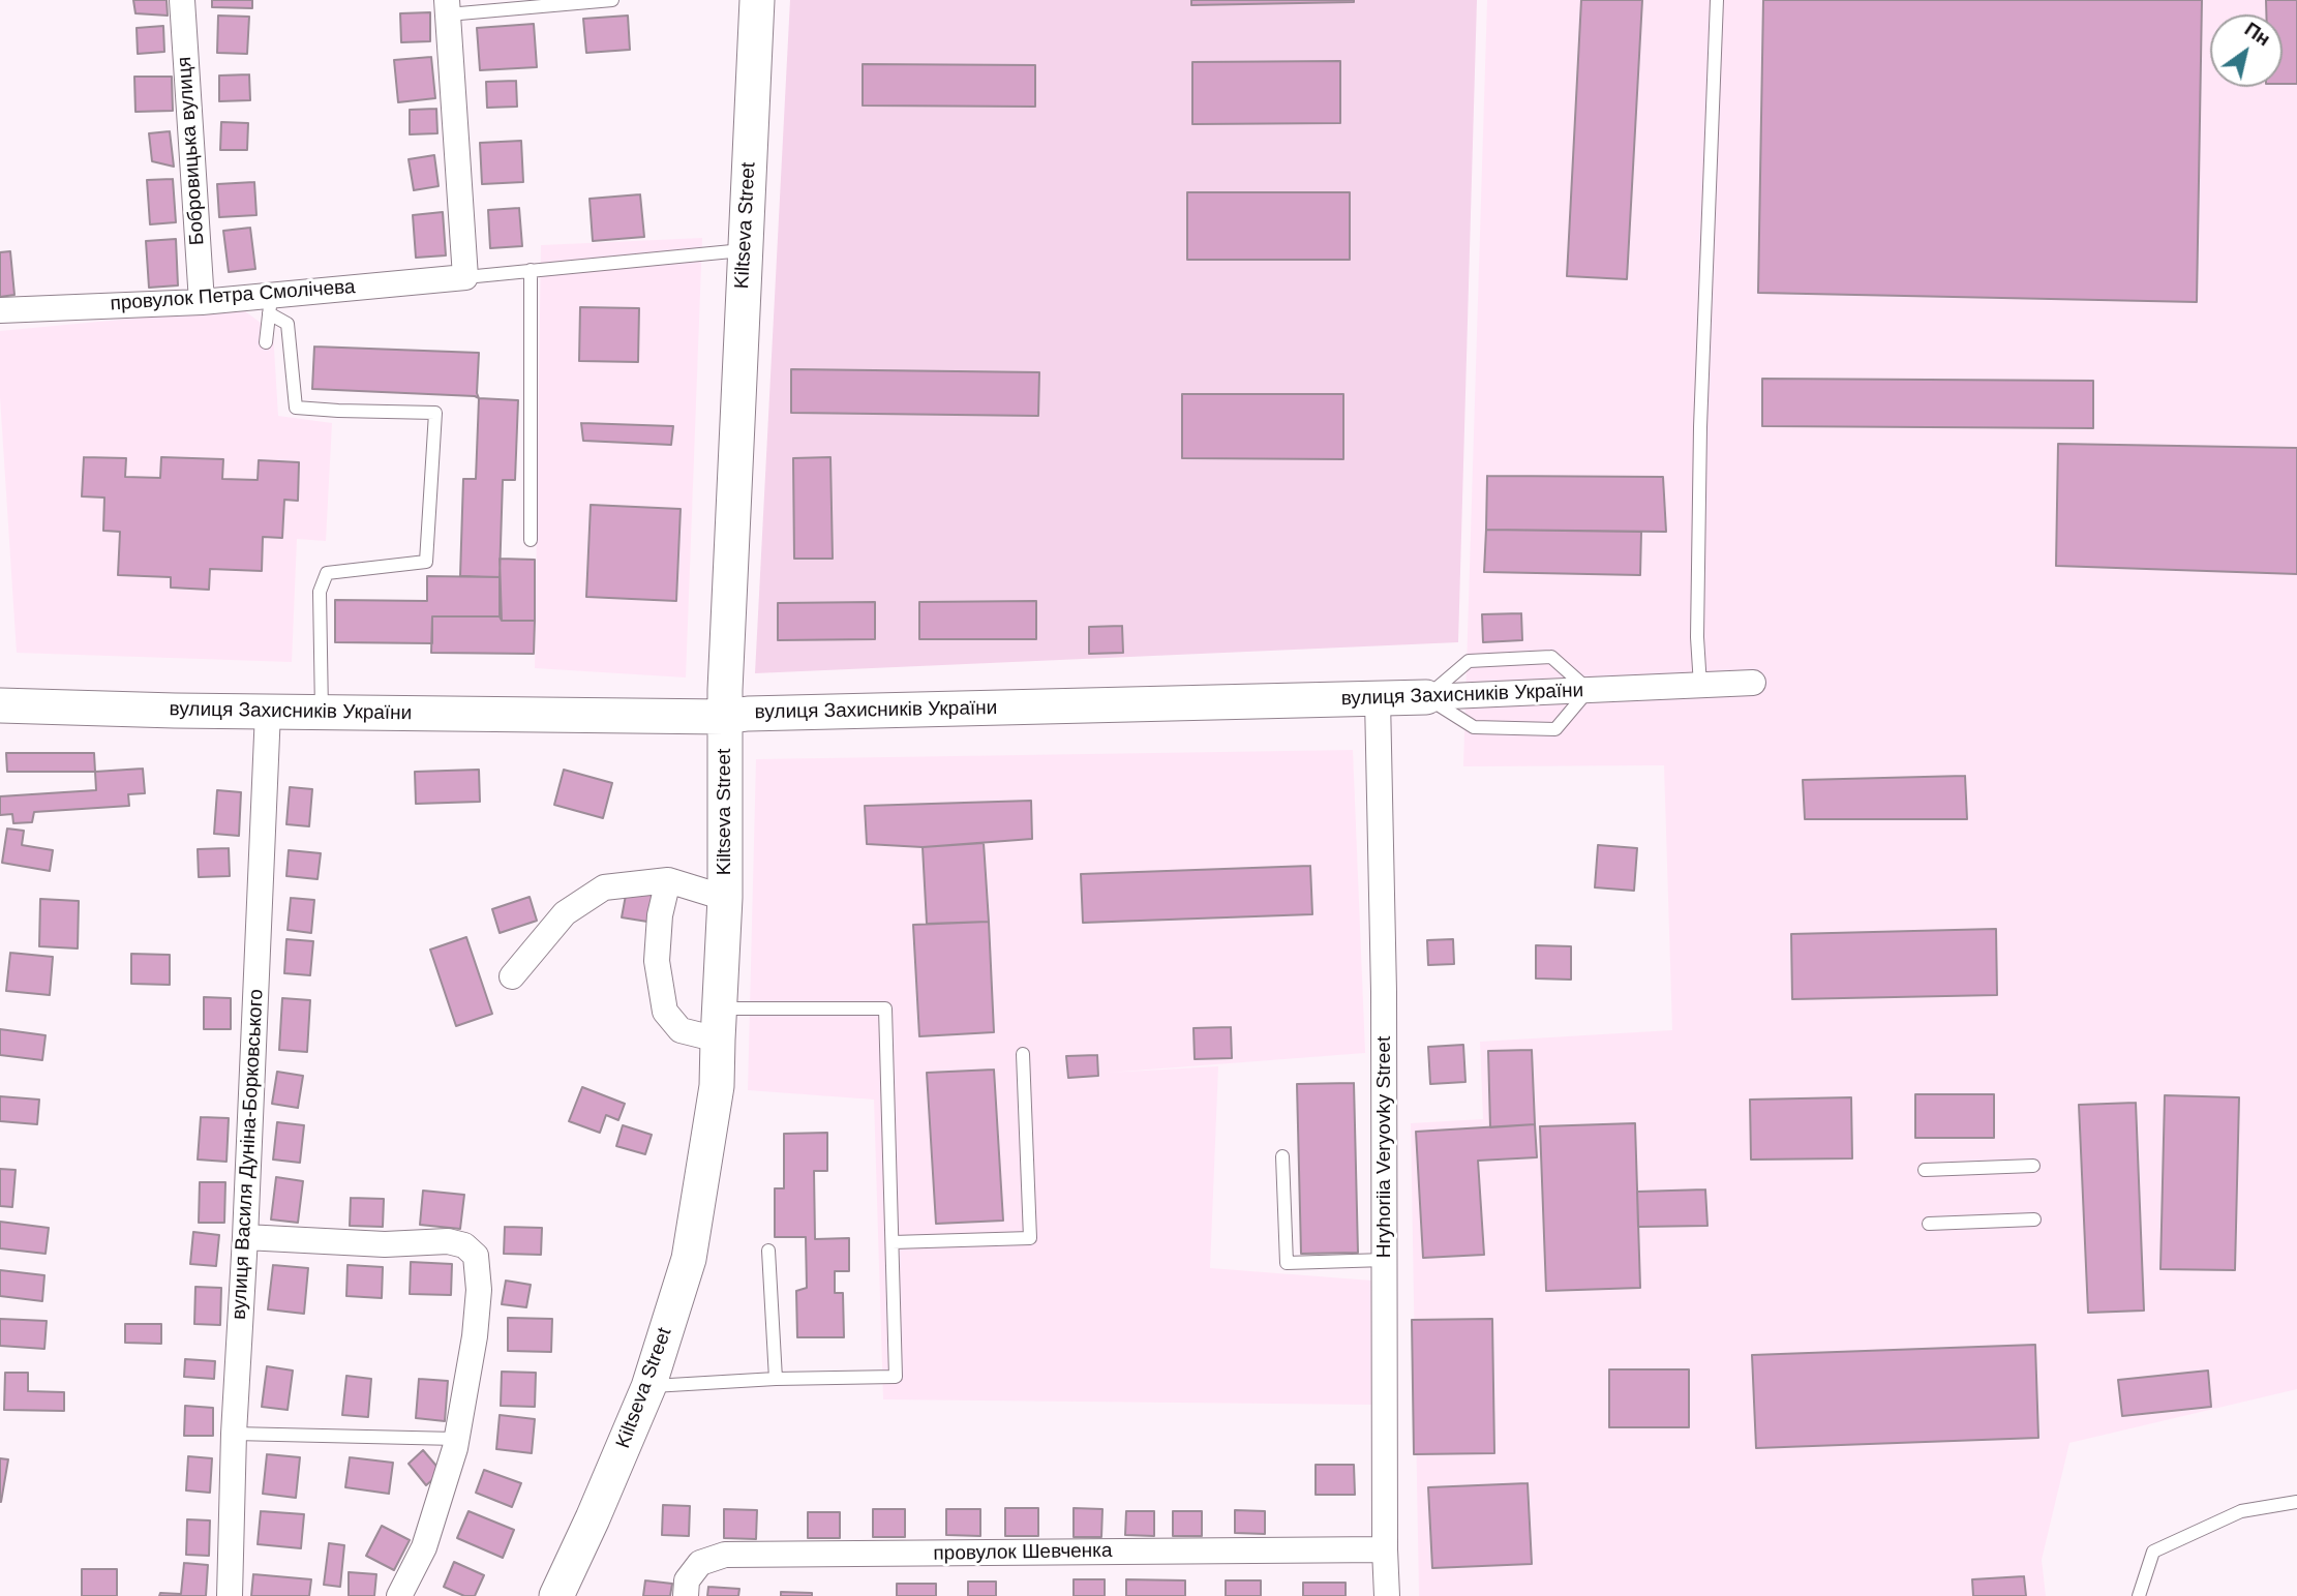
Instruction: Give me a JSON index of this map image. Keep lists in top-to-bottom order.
{
  "streets": {
    "main road": ["Kiltseva Street", "вулиця Захисників України"],
    "street": [
      "Бобровицька вулиця",
      "провулок Петра Смолічева",
      "Hryhoriia Veryovky Street",
      "вулиця Василя Дуніна-Борковського",
      "провулок Шевченка"
    ]
  },
  "crossings": [
    ["Бобровицька вулиця", "провулок Петра Смолічева"],
    ["Kiltseva Street", "вулиця Захисників України"],
    ["вулиця Захисників України", "Hryhoriia Veryovky Street"],
    ["вулиця Захисників України", "вулиця Василя Дуніна-Борковського"],
    ["Hryhoriia Veryovky Street", "провулок Шевченка"]
  ],
  "north": "top right"
}
